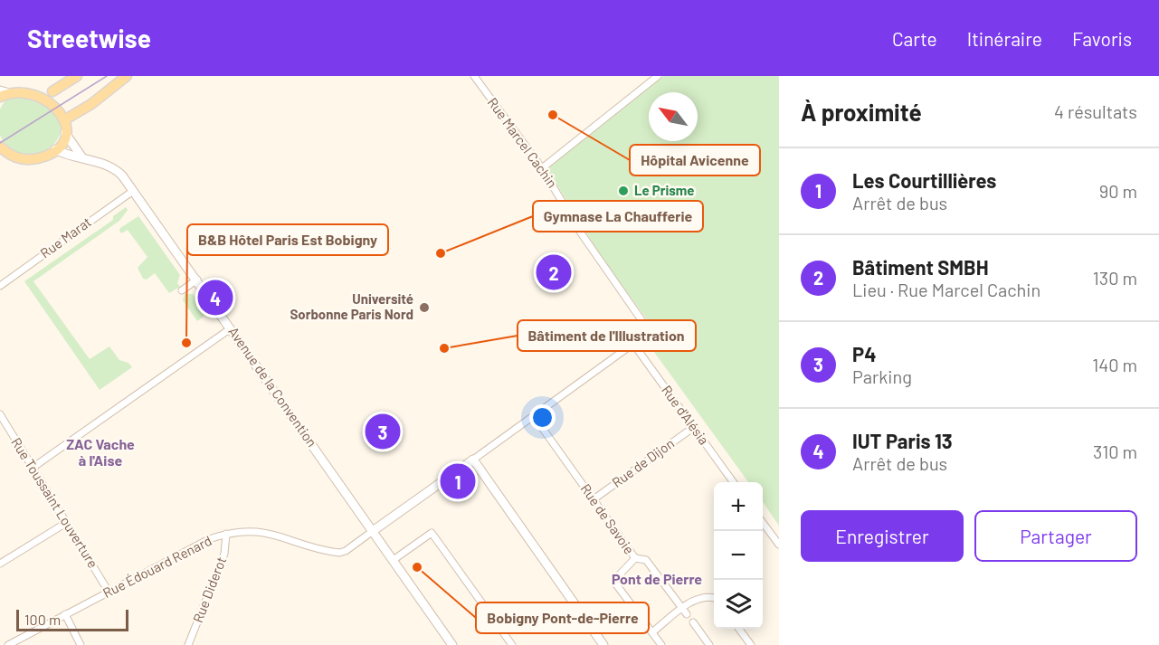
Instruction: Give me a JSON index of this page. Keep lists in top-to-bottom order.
{
  "streets": {
    "street": [
      "Rue Marcel Cachin",
      "Rue Marat",
      "Avenue de la Convention",
      "Rue d'Alésia",
      "Rue de Dijon",
      "Rue Toussaint Louverture",
      "Rue de Savoie",
      "Rue Édouard Renard",
      "Rue Diderot"
    ]
  },
  "crossings": [
    ["Rue Marcel Cachin", "Rue d'Alésia"],
    ["Rue Marat", "Avenue de la Convention"],
    ["Avenue de la Convention", "Rue Édouard Renard"],
    ["Rue d'Alésia", "Rue de Dijon"],
    ["Rue de Dijon", "Rue de Savoie"],
    ["Rue Toussaint Louverture", "Rue Édouard Renard"],
    ["Rue Édouard Renard", "Rue Diderot"]
  ],
  "districts": ["ZAC Vache à l'Aise", "Pont de Pierre"],
  "places": [
    "Hôpital Avicenne",
    "Le Prisme",
    "Gymnase La Chaufferie",
    "Université Sorbonne Paris Nord",
    "B&B Hôtel Paris Est Bobigny",
    "Bâtiment de l'Illustration",
    "Bobigny Pont-de-Pierre"
  ],
  "scale_bar": "100 m",
  "north": "top left",
  "page": {
    "header": "Streetwise",
    "nav": ["Carte", "Itinéraire", "Favoris"],
    "heading": ["À proximité", "4 résultats"],
    "list": [
      {
        "mark": "1",
        "name": "Les Courtillières",
        "note": "Arrêt de bus",
        "value": "90 m"
      },
      {
        "mark": "2",
        "name": "Bâtiment SMBH",
        "note": "Lieu · Rue Marcel Cachin",
        "value": "130 m"
      },
      {
        "mark": "3",
        "name": "P4",
        "note": "Parking",
        "value": "140 m"
      },
      {
        "mark": "4",
        "name": "IUT Paris 13",
        "note": "Arrêt de bus",
        "value": "310 m"
      }
    ],
    "pins": [
      "2",
      "4",
      "3",
      "1"
    ],
    "map_buttons": ["+", "−"],
    "buttons": ["Enregistrer", "Partager"],
    "scale": "100 m"
  }
}
